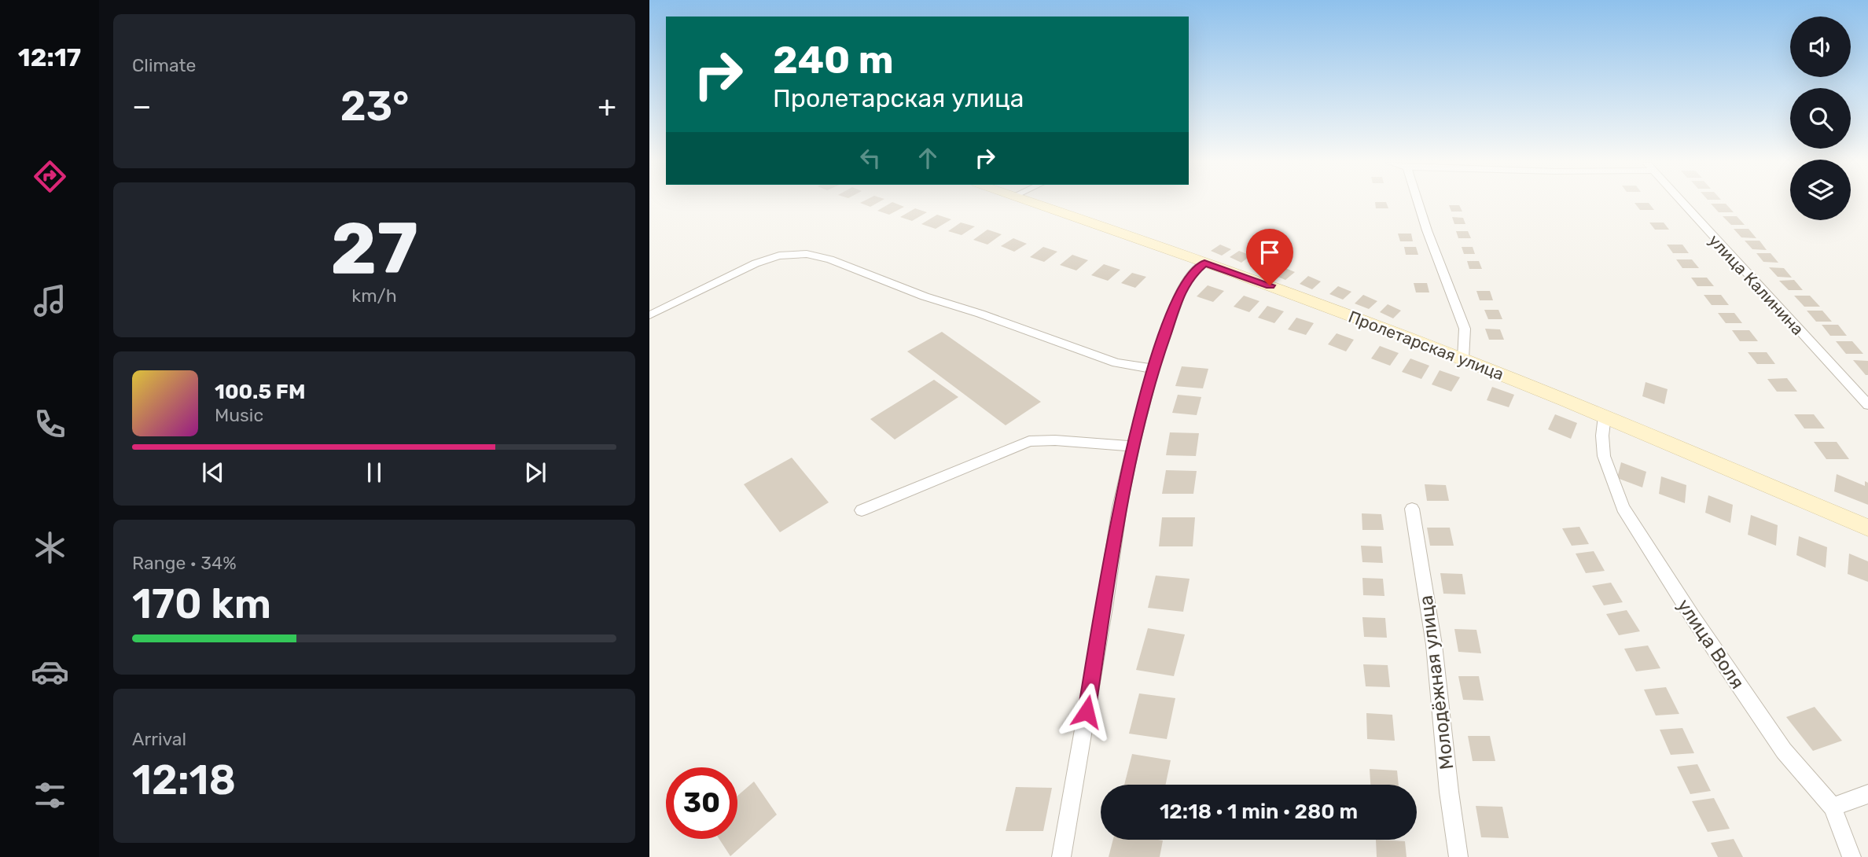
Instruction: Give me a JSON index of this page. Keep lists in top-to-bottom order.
{
  "streets": {
    "street": [
      "улица Калинина",
      "Пролетарская улица",
      "улица Воля",
      "Молодёжная улица"
    ]
  },
  "crossings": [
    ["Пролетарская улица", "улица Воля"]
  ],
  "page": {
    "tabs": "12:17",
    "tile": [
      "Climate",
      ["27", "km/h"],
      ["Range · 34%", "170 km"],
      ["Arrival", "12:18"]
    ],
    "turn": ["240 m", "Пролетарская улица"],
    "heat": ["−", "23°", "+"],
    "song": ["100.5 FM", "Music"],
    "limit": "30",
    "trip": "12:18 · 1 min · 280 m"
  }
}
